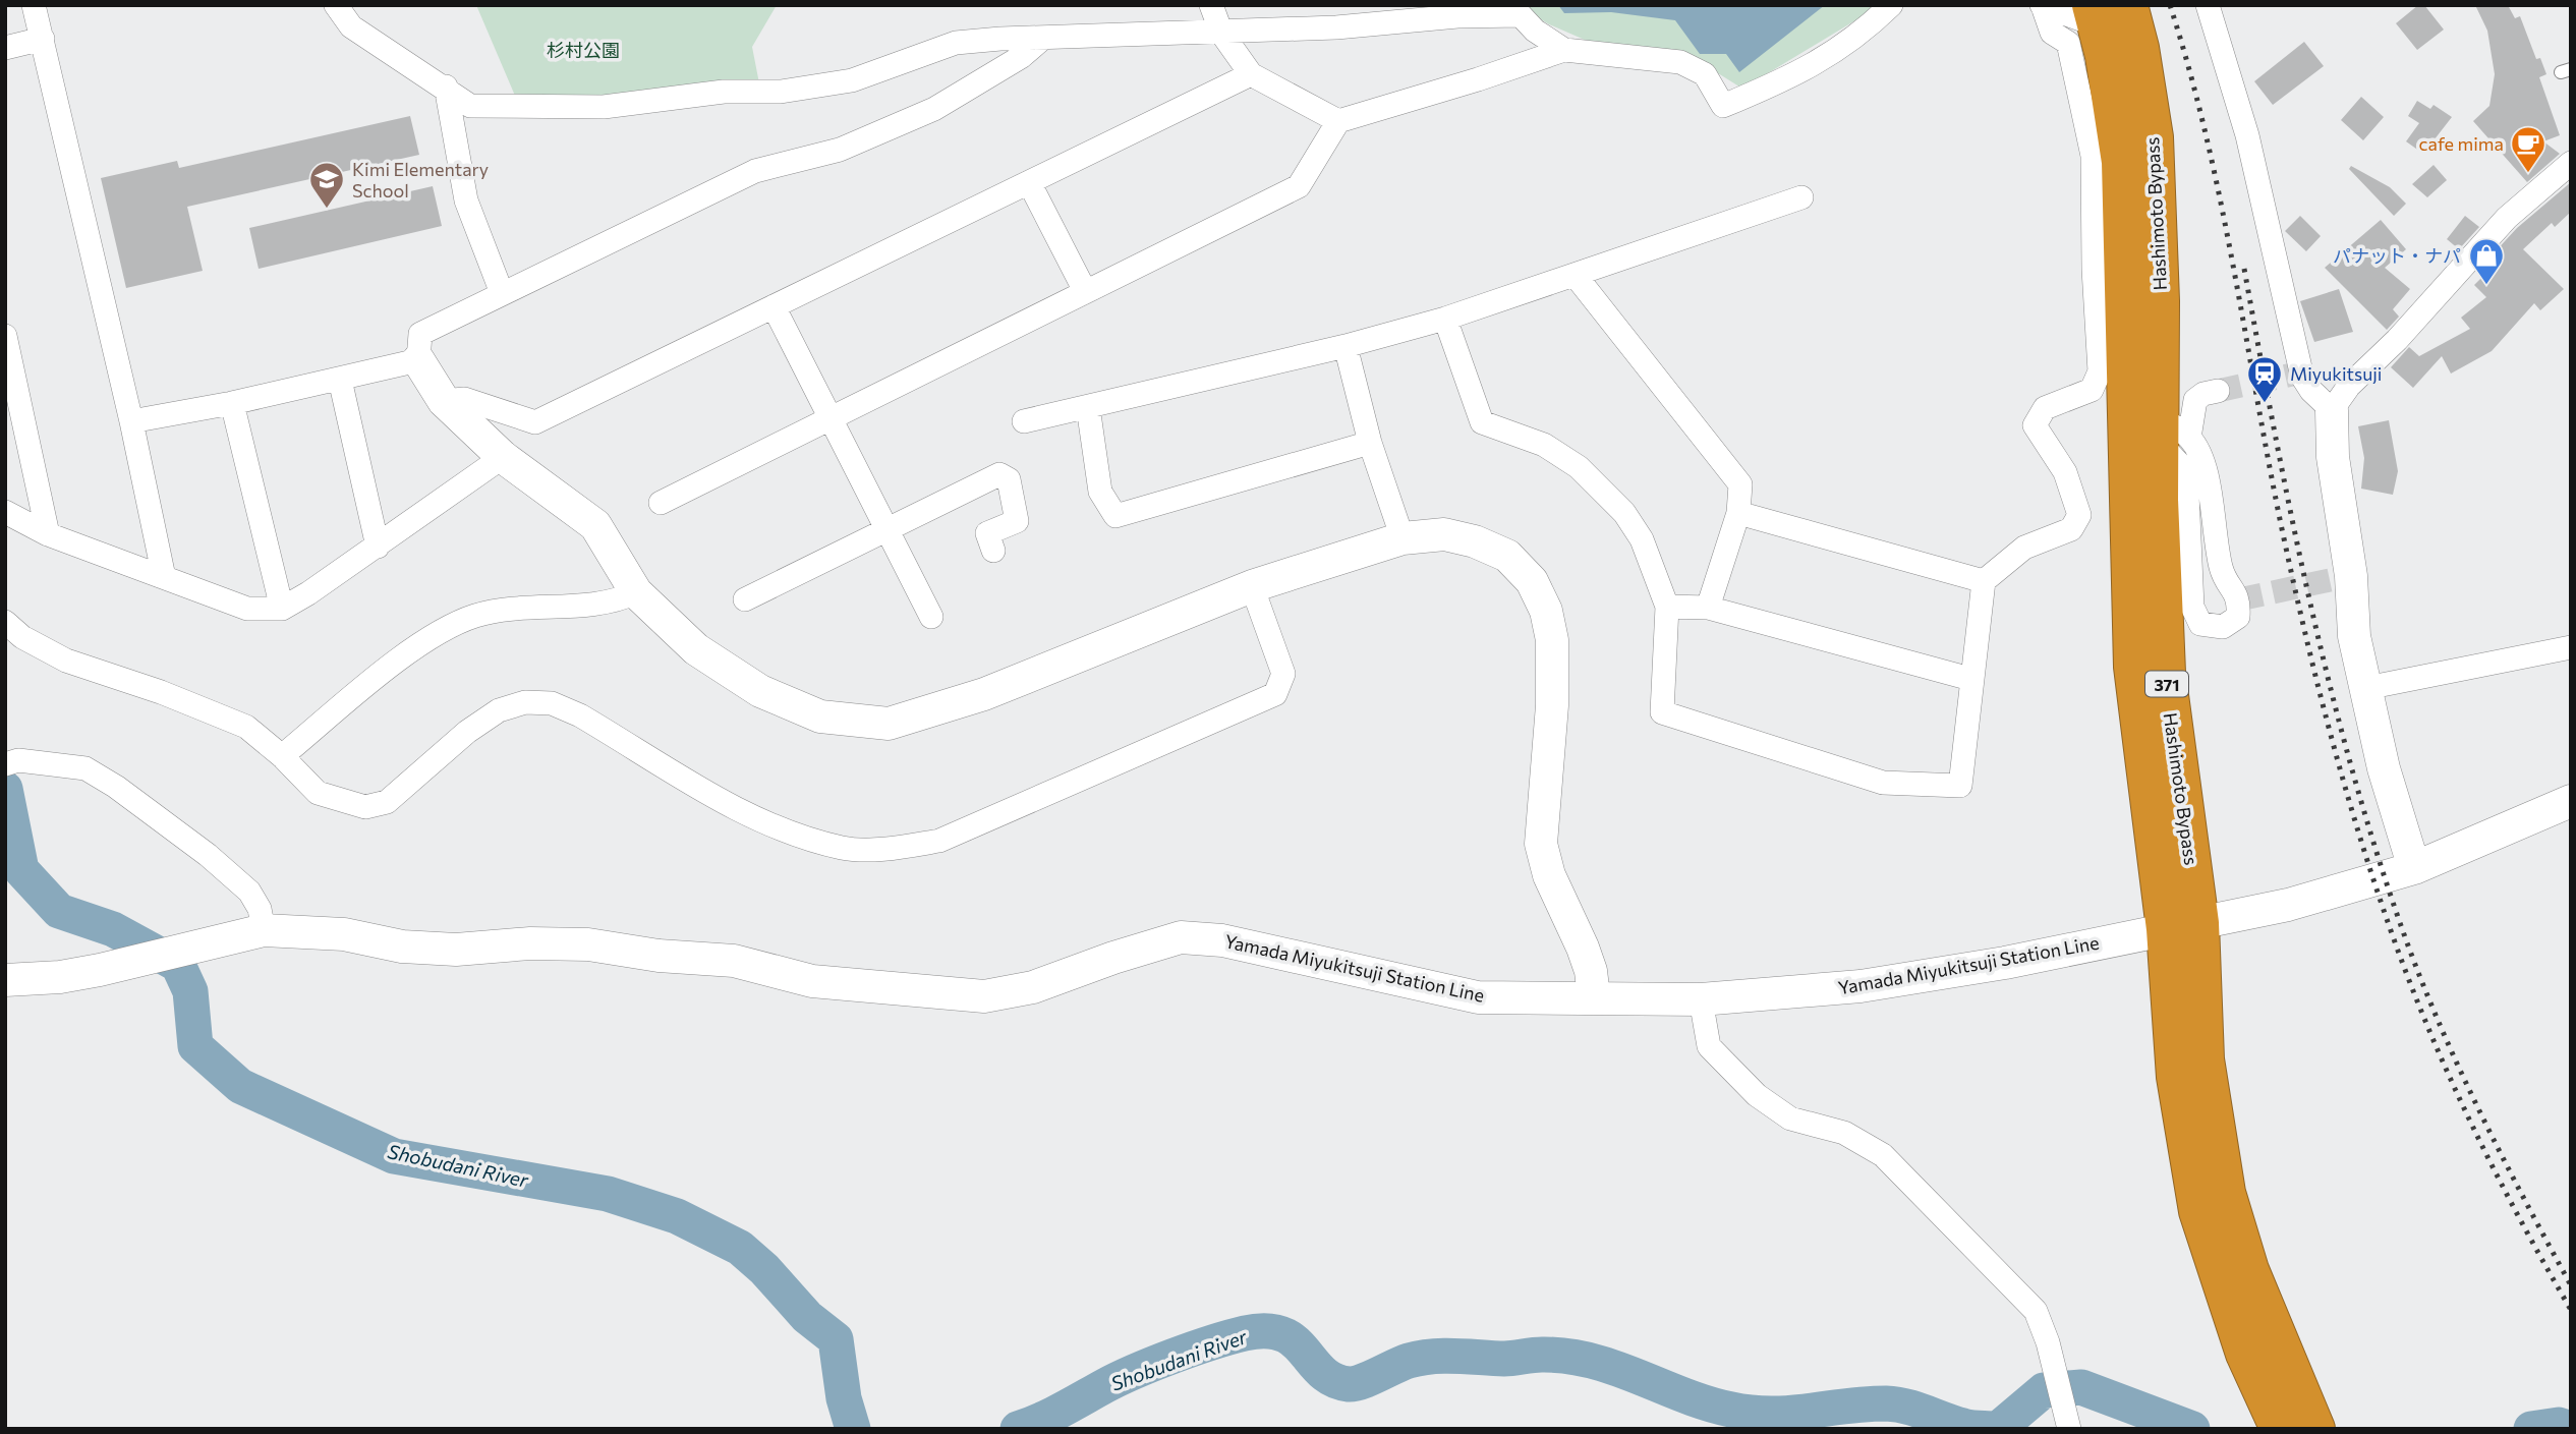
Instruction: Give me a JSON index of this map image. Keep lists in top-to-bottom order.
{
  "streets": {
    "highway": ["Hashimoto Bypass", "371"],
    "main road": ["Yamada Miyukitsuji Station Line"]
  },
  "crossings": [
    ["Hashimoto Bypass", "Yamada Miyukitsuji Station Line"]
  ],
  "water": ["Shobudani River"],
  "parks": ["杉村公園"],
  "places": {
    "cafe": ["cafe mima"],
    "school or university": ["Kimi Elementary School"],
    "shop": ["パナット・ナパ"],
    "station": ["Miyukitsuji"]
  }
}
